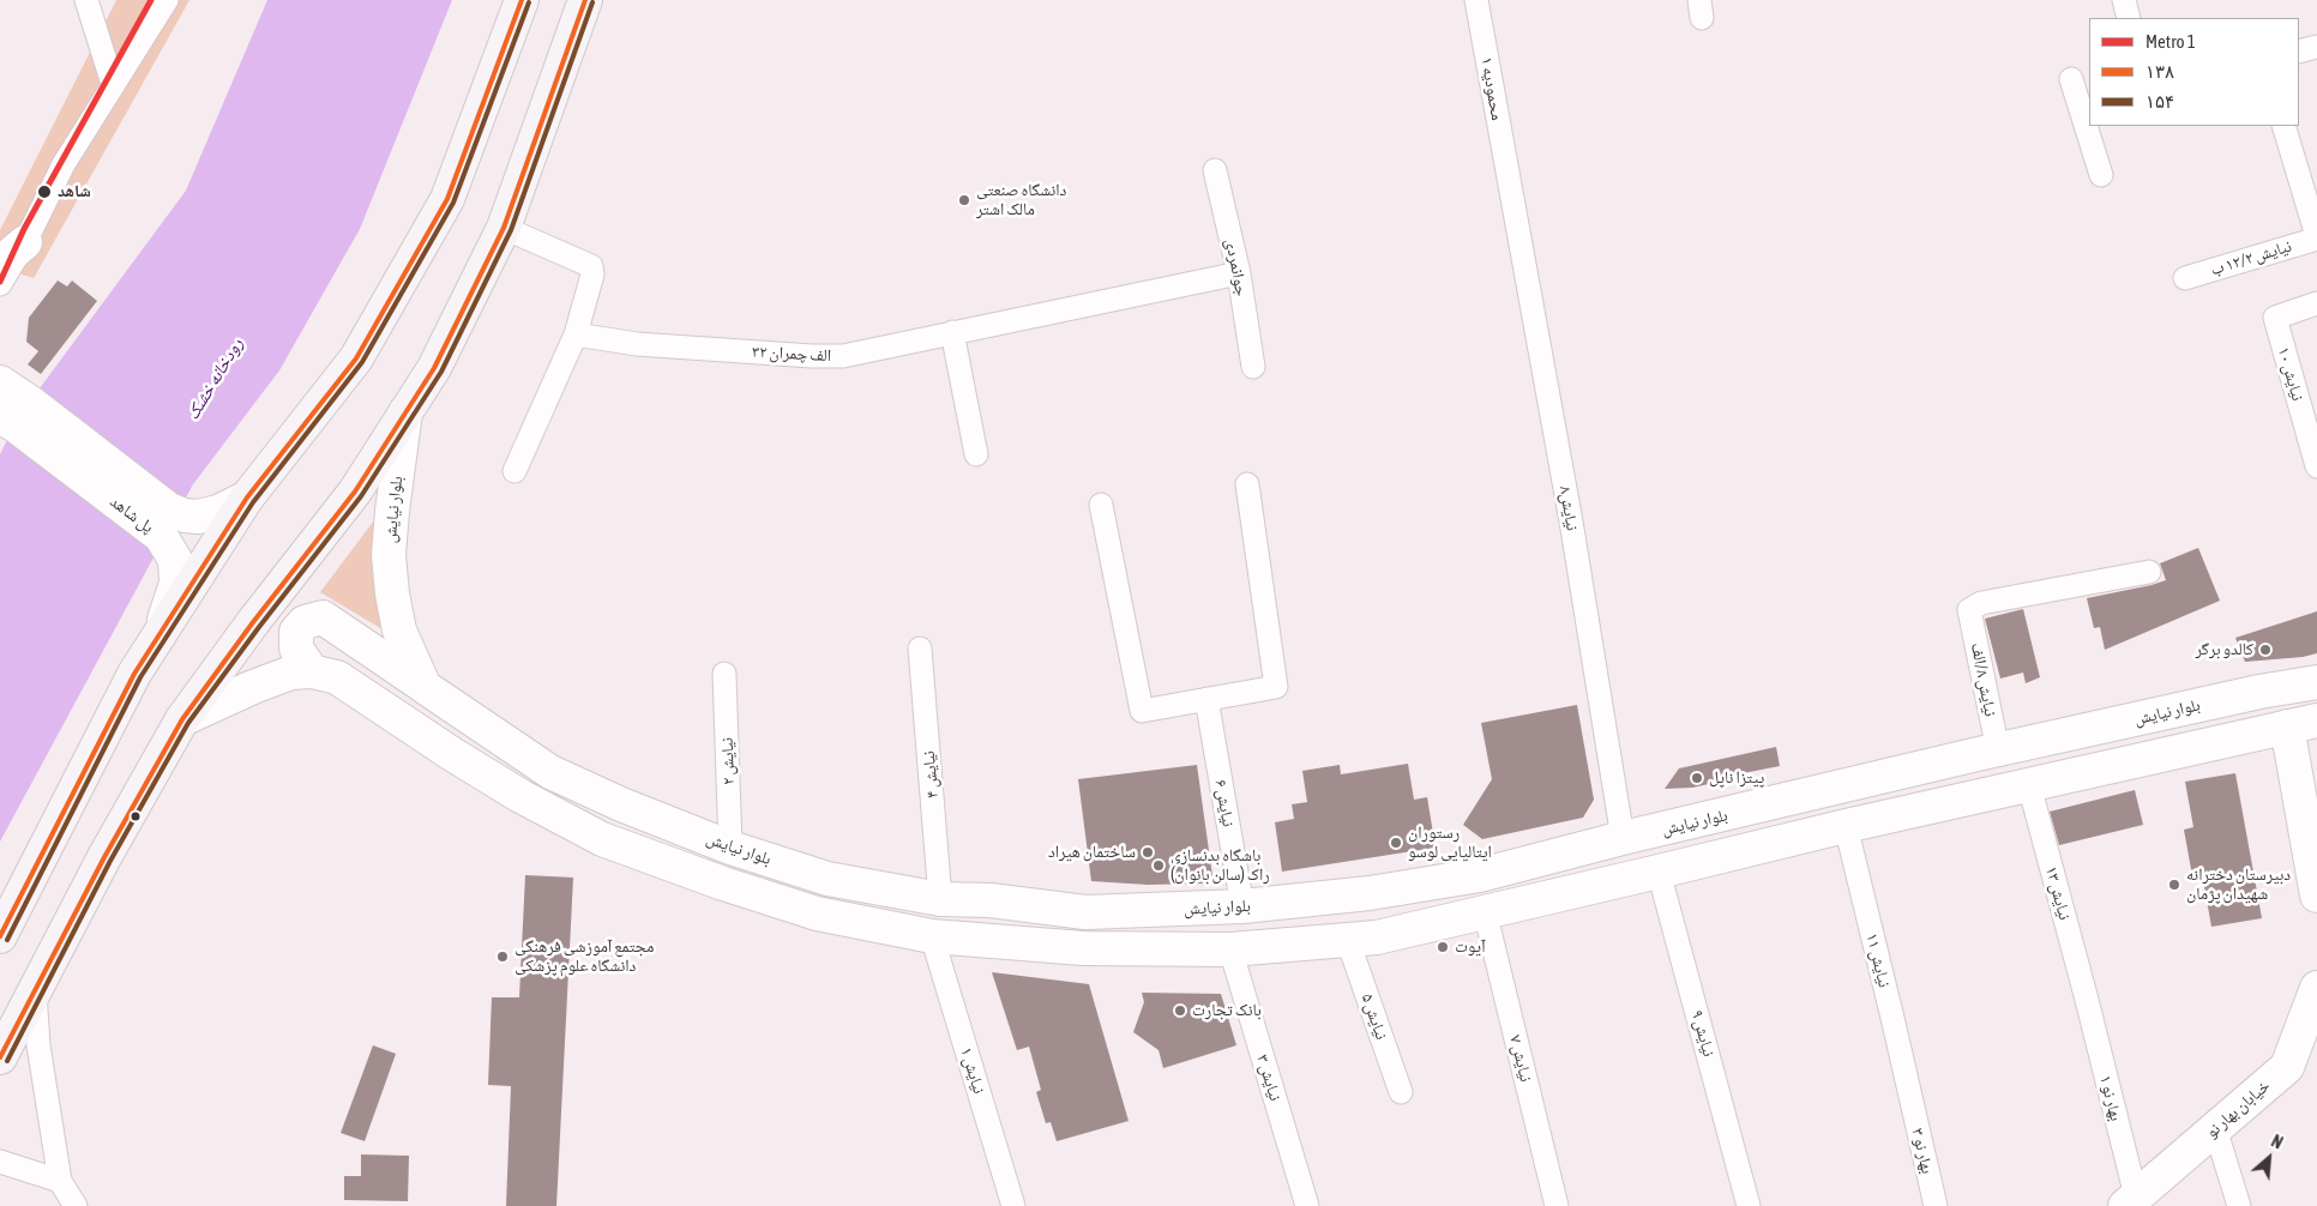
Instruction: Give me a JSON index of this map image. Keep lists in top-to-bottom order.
{
  "streets": {
    "main road": ["بلوار نیایش", "پل شاهد", "خیابان بهار نو"],
    "street": [
      "۱ محمودیه",
      "نیایش ۱۲/۲ ب",
      "جوانمردی",
      "۳۲ الف چمران",
      "نیایش ۱۰",
      "نیایش۸",
      "نیایش ۸/الف",
      "نیایش ۲",
      "نیایش ۴",
      "نیایش ۶",
      "نیایش ۱۳",
      "نیایش ۱۱",
      "نیایش ۵",
      "نیایش ۹",
      "نیایش ۷",
      "نیایش ۱",
      "نیایش ۳",
      "۱ بهار نو",
      "۳ بهار نو"
    ]
  },
  "crossings": [
    ["۱ محمودیه", "نیایش۸"],
    ["جوانمردی", "۳۲ الف چمران"],
    ["نیایش۸", "بلوار نیایش"],
    ["بلوار نیایش", "نیایش ۸/الف"],
    ["بلوار نیایش", "نیایش ۲"],
    ["بلوار نیایش", "نیایش ۴"],
    ["بلوار نیایش", "نیایش ۶"],
    ["نیایش ۱۳", "۱ بهار نو"],
    ["نیایش ۱۱", "۳ بهار نو"],
    ["۱ بهار نو", "خیابان بهار نو"]
  ],
  "water": ["رودخانه خشک"],
  "places": [
    "شاهد",
    "دانشگاه صنعتی مالک اشتر",
    "کالدو برگر",
    "پیتزا ناپل",
    "رستوران ایتالیایی لوسو",
    "ساختمان هیراد",
    "باشگاه بدنسازی راک (سالن بانوان)",
    "دبیرستان دخترانه شهیدان پژمان",
    "آیوت",
    "مجتمع آموزشی فرهنگی دانشگاه علوم پزشکی",
    "بانک تجارت"
  ],
  "lines": ["metro line 1", "transit line ۱۳۸", "transit line ۱۵۴"],
  "legend": ["Metro 1", "۱۳۸", "۱۵۴"],
  "north": "top right"
}
